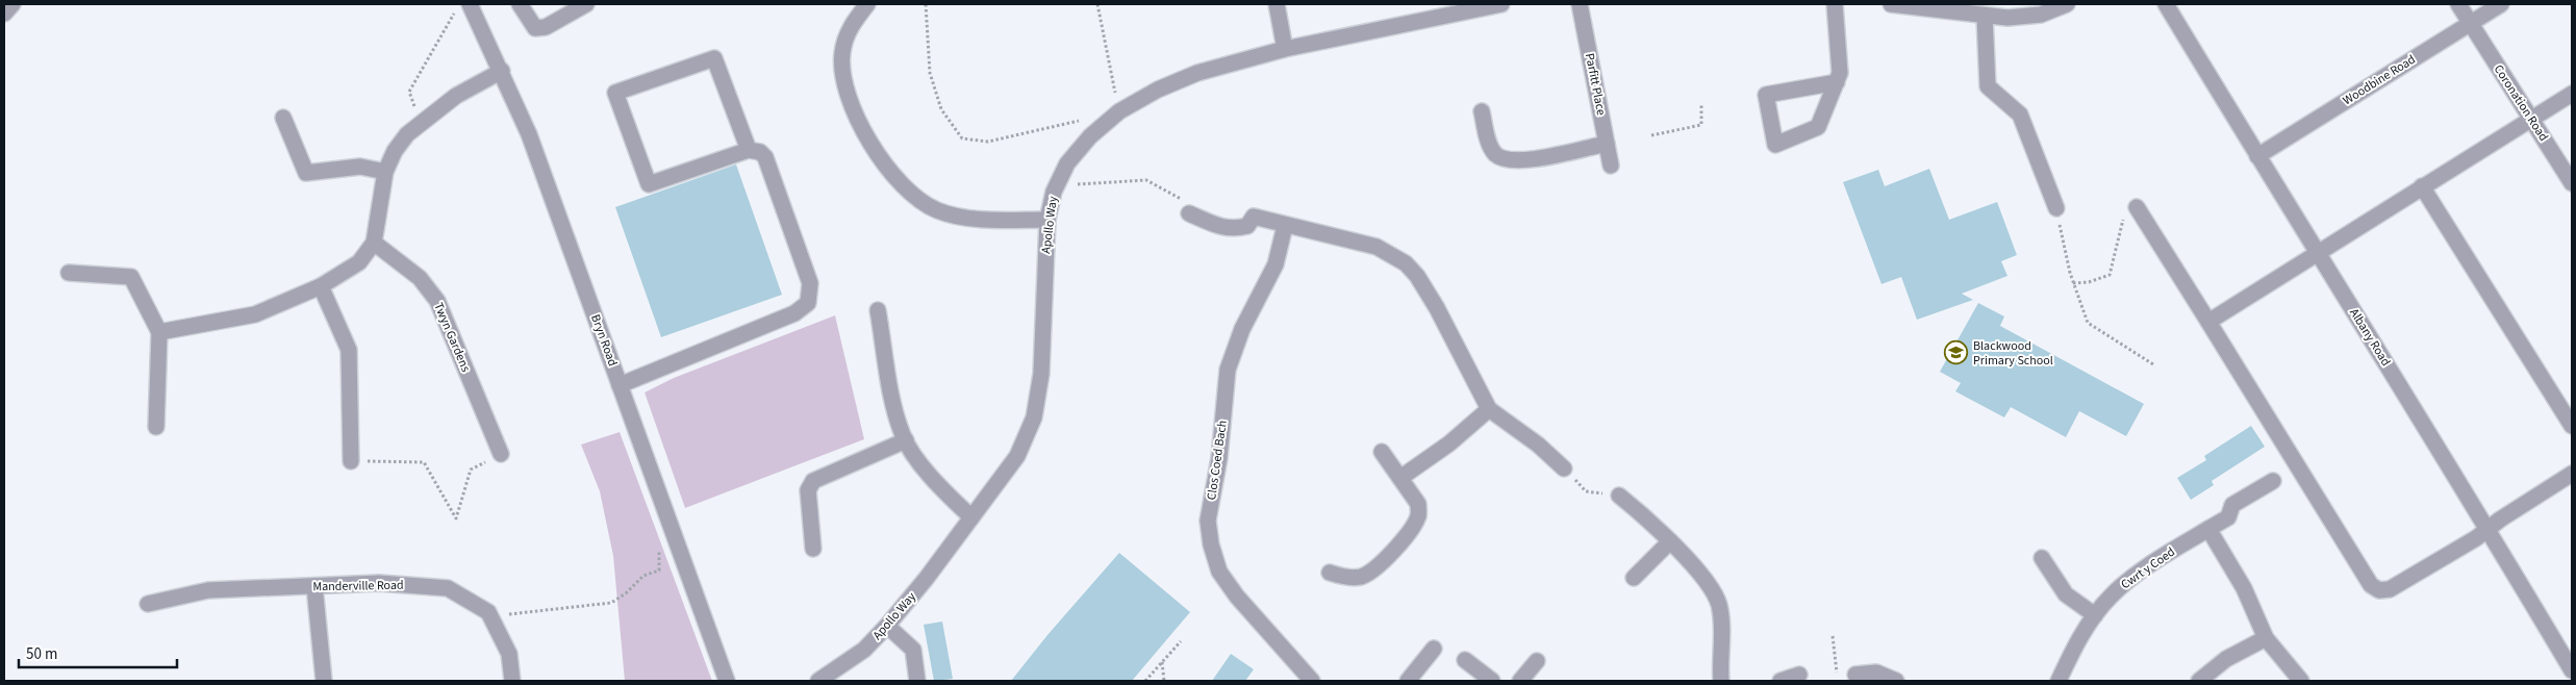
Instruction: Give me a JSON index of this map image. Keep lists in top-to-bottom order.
{
  "streets": {
    "street": [
      "Woodbine Road",
      "Parfitt Place",
      "Coronation Road",
      "Apollo Way",
      "Twyn Gardens",
      "Albany Road",
      "Bryn Road",
      "Clos Coed Bach",
      "Cwrt y Coed",
      "Manderville Road"
    ]
  },
  "crossings": [
    ["Woodbine Road", "Coronation Road"],
    ["Woodbine Road", "Albany Road"]
  ],
  "places": {
    "school or university": ["Blackwood Primary School"]
  },
  "scale_bar": "50 m"
}
